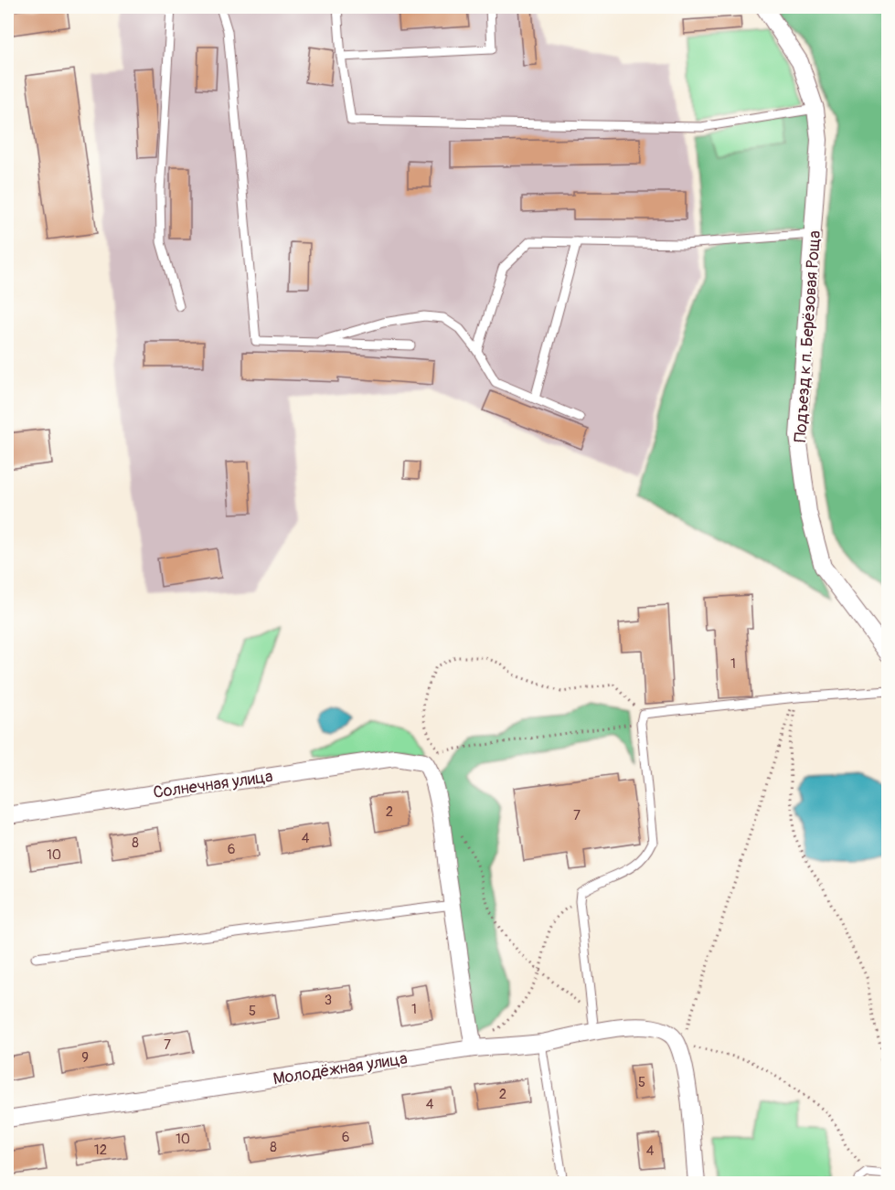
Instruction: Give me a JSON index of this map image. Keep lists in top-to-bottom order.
{
  "streets": {
    "street": ["Подъезд к п. Берёзовая Роща", "Солнечная улица", "Молодёжная улица"]
  },
  "house_numbers": [
    "1",
    "2",
    "7",
    "4",
    "8",
    "6",
    "10",
    "3",
    "1",
    "5",
    "7",
    "9",
    "5",
    "2",
    "4",
    "6",
    "10",
    "8",
    "12",
    "4"
  ]
}
